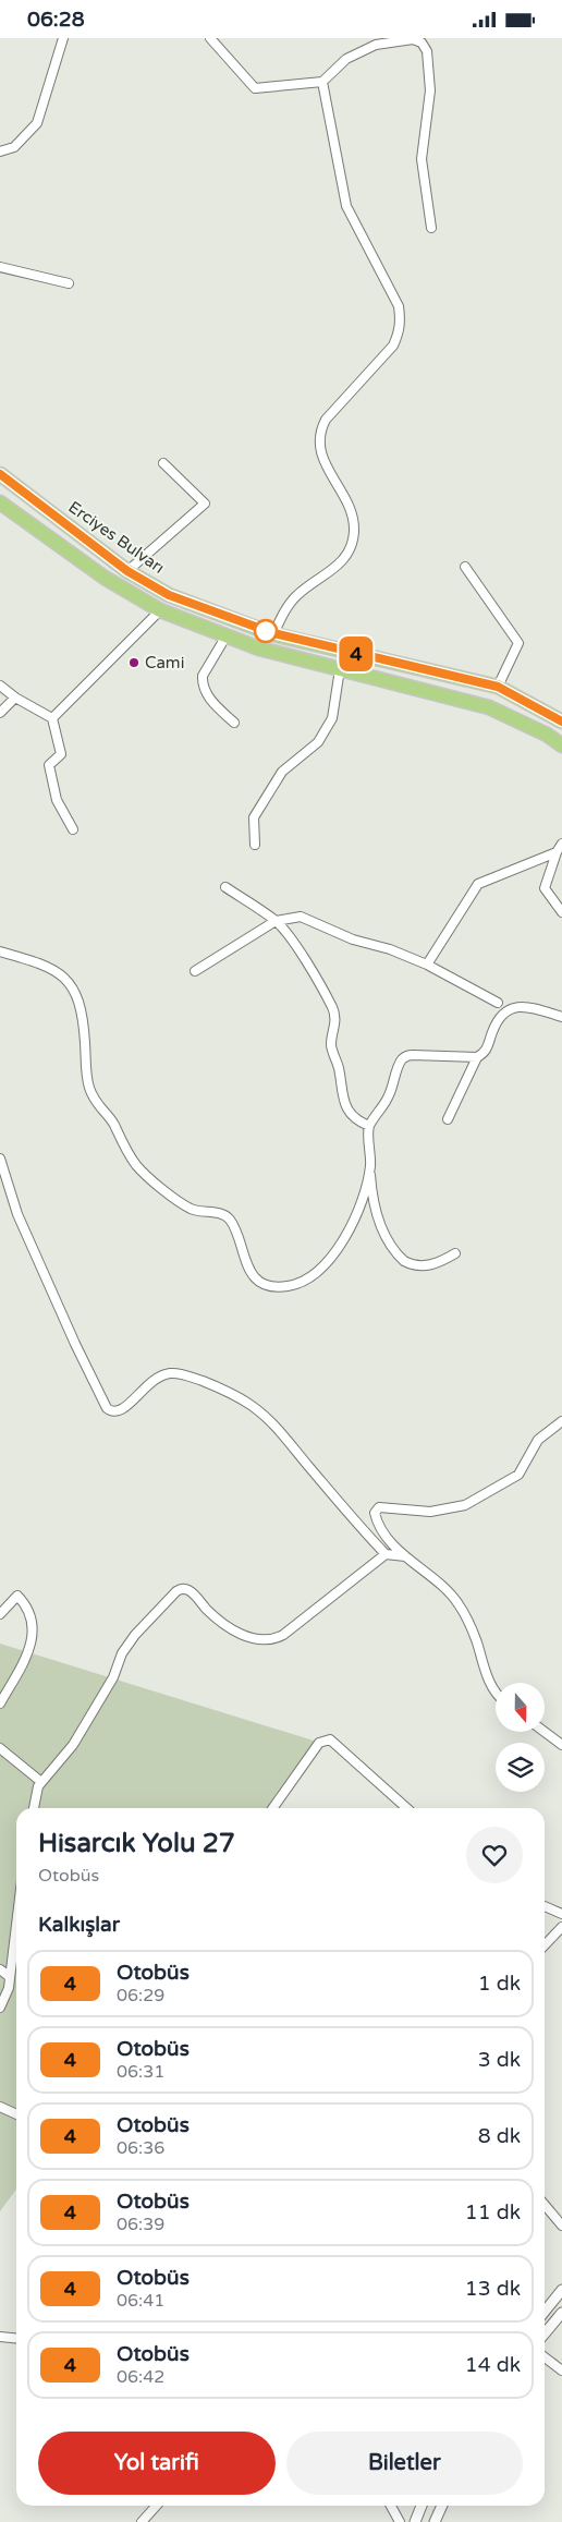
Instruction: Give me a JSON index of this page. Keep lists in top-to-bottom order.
{
  "streets": {
    "highway": ["Erciyes Bulvarı"]
  },
  "places": ["Cami"],
  "lines": ["bus line 4"],
  "north": "bottom",
  "page": {
    "status": "06:28",
    "on_map": "4",
    "heading": [
      ["Hisarcık Yolu 27", "Otobüs"],
      "Kalkışlar"
    ],
    "list": [
      {
        "mark": "4",
        "name": "Otobüs",
        "note": "06:29",
        "value": "1 dk"
      },
      {
        "mark": "4",
        "name": "Otobüs",
        "note": "06:31",
        "value": "3 dk"
      },
      {
        "mark": "4",
        "name": "Otobüs",
        "note": "06:36",
        "value": "8 dk"
      },
      {
        "mark": "4",
        "name": "Otobüs",
        "note": "06:39",
        "value": "11 dk"
      },
      {
        "mark": "4",
        "name": "Otobüs",
        "note": "06:41",
        "value": "13 dk"
      },
      {
        "mark": "4",
        "name": "Otobüs",
        "note": "06:42",
        "value": "14 dk"
      }
    ],
    "buttons": ["Yol tarifi", "Biletler"]
  }
}
